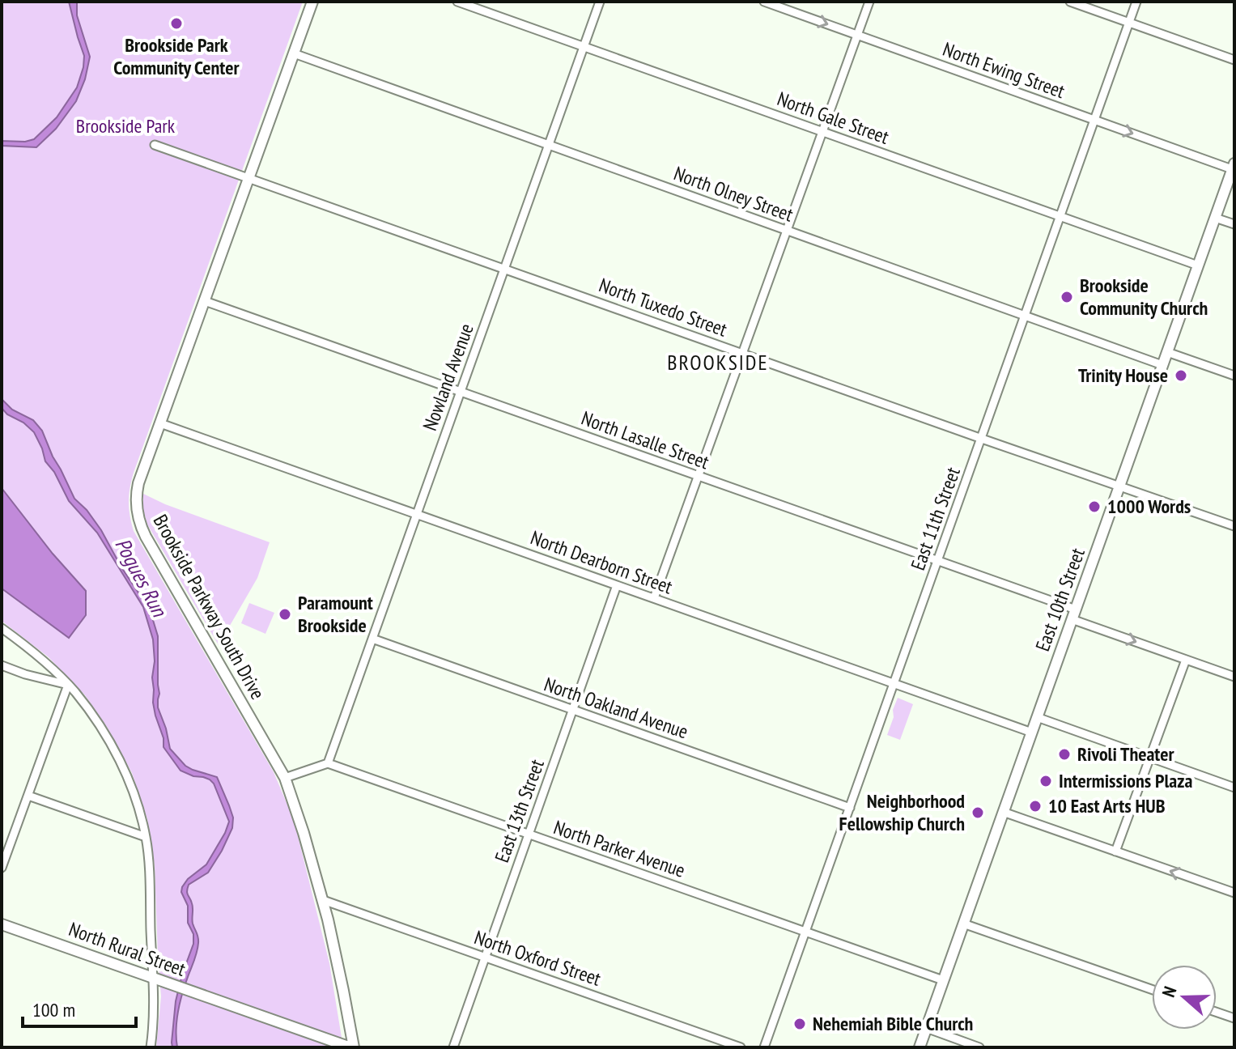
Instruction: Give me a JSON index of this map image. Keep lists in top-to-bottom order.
{
  "streets": {
    "main road": ["East 10th Street", "Brookside Parkway South Drive", "North Rural Street"],
    "street": [
      "North Ewing Street",
      "North Gale Street",
      "North Olney Street",
      "North Tuxedo Street",
      "Nowland Avenue",
      "North Lasalle Street",
      "East 11th Street",
      "North Dearborn Street",
      "North Oakland Avenue",
      "East 13th Street",
      "North Parker Avenue",
      "North Oxford Street"
    ]
  },
  "crossings": [
    ["North Ewing Street", "East 11th Street"],
    ["North Ewing Street", "East 10th Street"],
    ["North Gale Street", "Nowland Avenue"],
    ["North Gale Street", "East 11th Street"],
    ["North Gale Street", "East 10th Street"],
    ["North Olney Street", "Nowland Avenue"],
    ["North Olney Street", "East 11th Street"],
    ["North Olney Street", "East 10th Street"],
    ["North Olney Street", "Brookside Parkway South Drive"],
    ["North Tuxedo Street", "Nowland Avenue"],
    ["North Tuxedo Street", "East 11th Street"],
    ["North Tuxedo Street", "East 10th Street"],
    ["North Tuxedo Street", "Brookside Parkway South Drive"],
    ["Nowland Avenue", "North Lasalle Street"],
    ["Nowland Avenue", "North Dearborn Street"],
    ["Nowland Avenue", "North Oakland Avenue"],
    ["Nowland Avenue", "North Parker Avenue"],
    ["North Lasalle Street", "East 11th Street"],
    ["North Lasalle Street", "East 10th Street"],
    ["North Lasalle Street", "Brookside Parkway South Drive"],
    ["East 11th Street", "North Dearborn Street"],
    ["East 11th Street", "North Oakland Avenue"],
    ["East 11th Street", "North Parker Avenue"],
    ["North Dearborn Street", "East 10th Street"],
    ["North Dearborn Street", "Brookside Parkway South Drive"],
    ["North Dearborn Street", "East 13th Street"],
    ["East 10th Street", "North Parker Avenue"],
    ["Brookside Parkway South Drive", "North Rural Street"],
    ["Brookside Parkway South Drive", "North Oxford Street"],
    ["North Oakland Avenue", "East 13th Street"],
    ["East 13th Street", "North Parker Avenue"],
    ["East 13th Street", "North Oxford Street"]
  ],
  "one_way": ["North Ewing Street"],
  "districts": ["BROOKSIDE"],
  "water": ["Pogues Run"],
  "parks": ["Brookside Park"],
  "places": [
    "Brookside Park Community Center",
    "Brookside Community Church",
    "Trinity House",
    "1000 Words",
    "Paramount Brookside",
    "Rivoli Theater",
    "Intermissions Plaza",
    "10 East Arts HUB",
    "Neighborhood Fellowship Church",
    "Nehemiah Bible Church"
  ],
  "scale_bar": "100 m",
  "north": "left"
}
